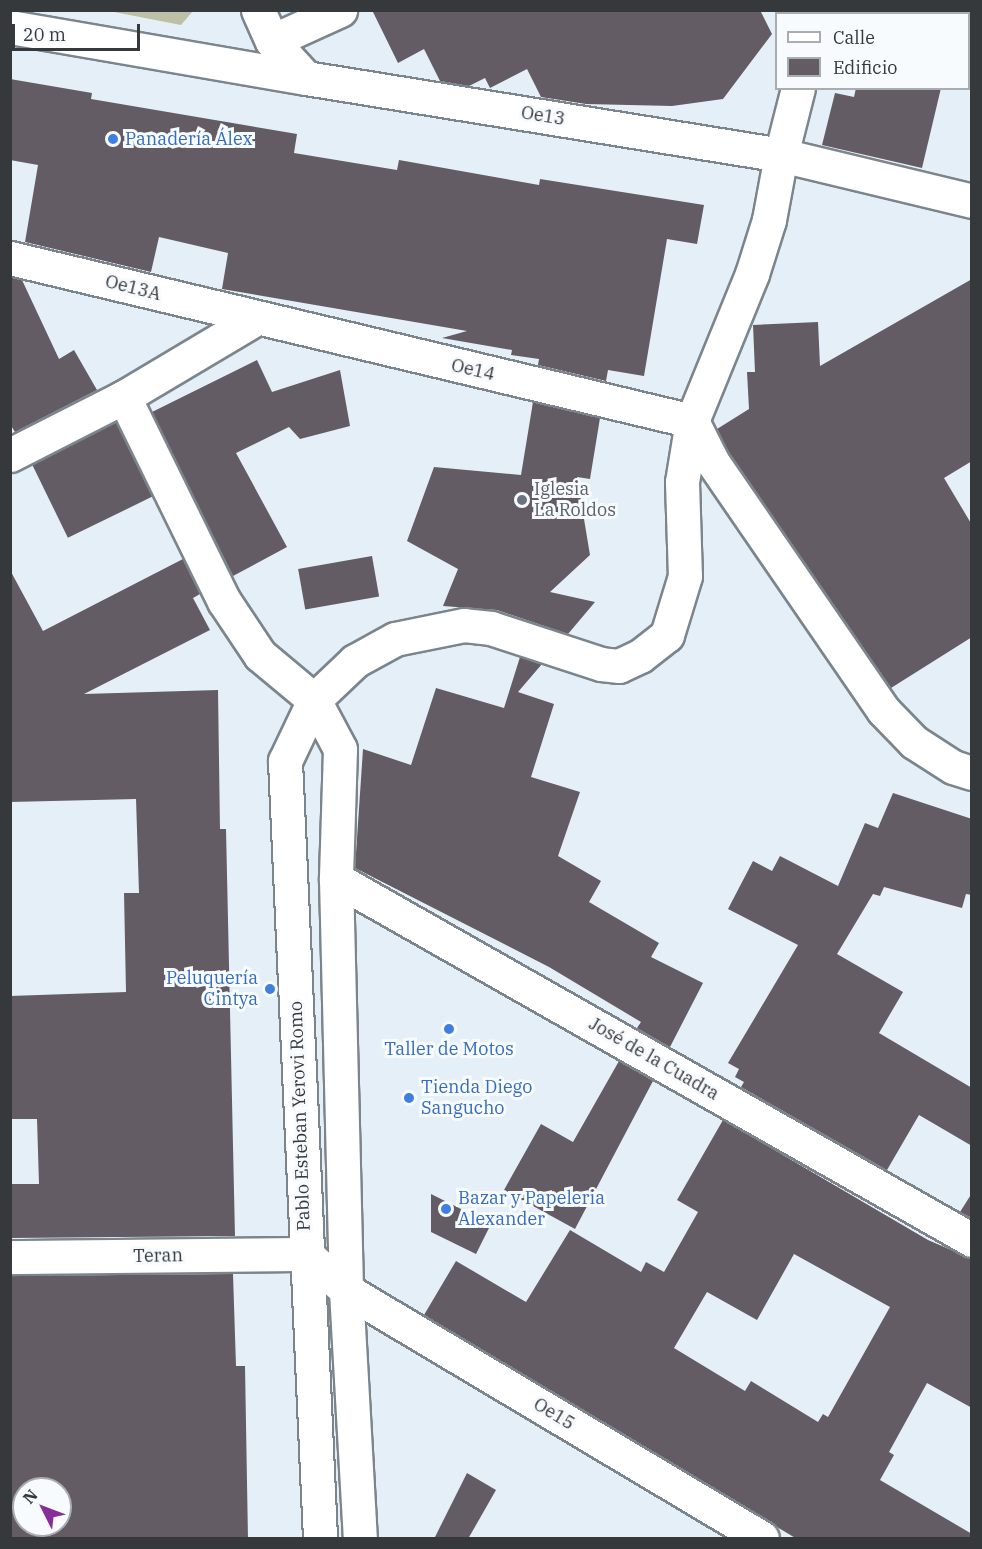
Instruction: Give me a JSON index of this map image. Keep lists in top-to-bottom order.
{
  "streets": {
    "street": [
      "Oe13",
      "Oe13A",
      "Oe14",
      "José de la Cuadra",
      "Pablo Esteban Yerovi Romo",
      "Teran",
      "Oe15"
    ]
  },
  "crossings": [
    ["Oe13", "Pablo Esteban Yerovi Romo"],
    ["Oe13A", "Oe14"],
    ["Oe14", "Pablo Esteban Yerovi Romo"],
    ["Pablo Esteban Yerovi Romo", "Teran"],
    ["Pablo Esteban Yerovi Romo", "Oe15"],
    ["Teran", "Oe15"]
  ],
  "places": [
    "Panadería Álex",
    "Iglesia La Roldos",
    "Peluquería Cintya",
    "Taller de Motos",
    "Tienda Diego Sangucho",
    "Bazar y Papeleria Alexander"
  ],
  "legend": ["Calle", "Edificio"],
  "scale_bar": "20 m",
  "north": "top left"
}
